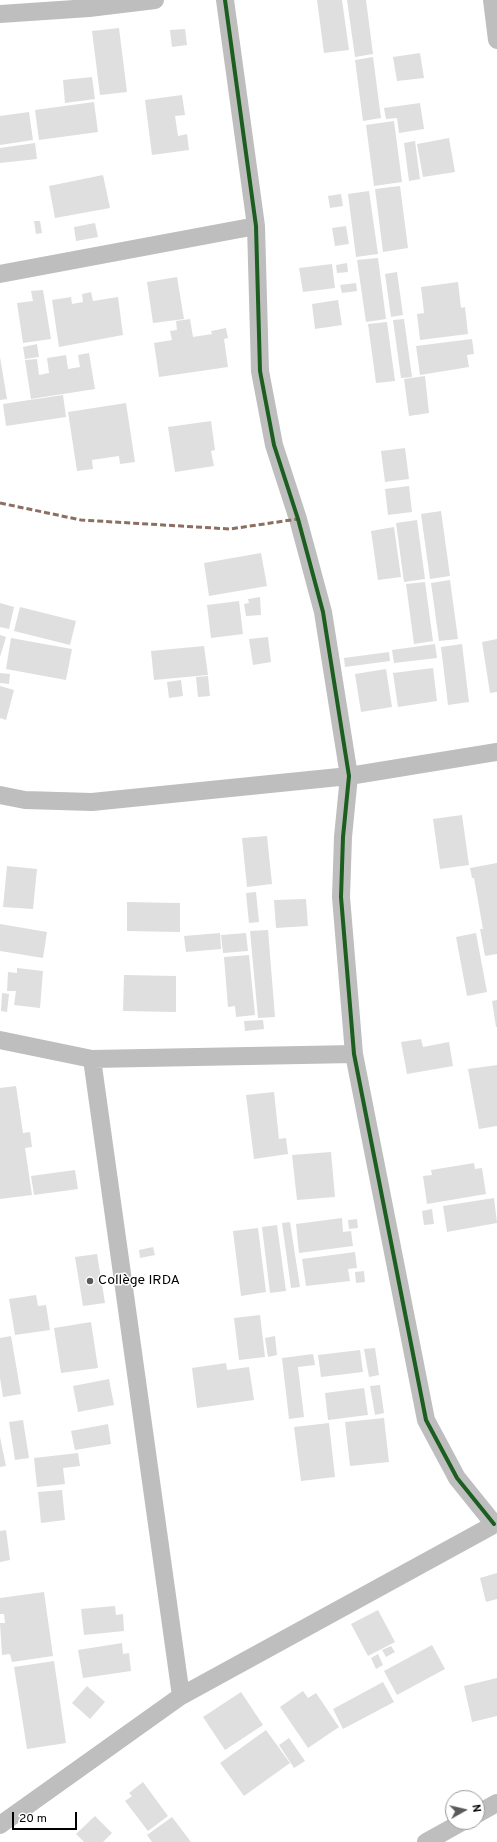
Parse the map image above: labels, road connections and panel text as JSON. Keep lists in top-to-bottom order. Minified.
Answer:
{"places":["Collège IRDA"],"scale_bar":"20 m","north":"right"}
